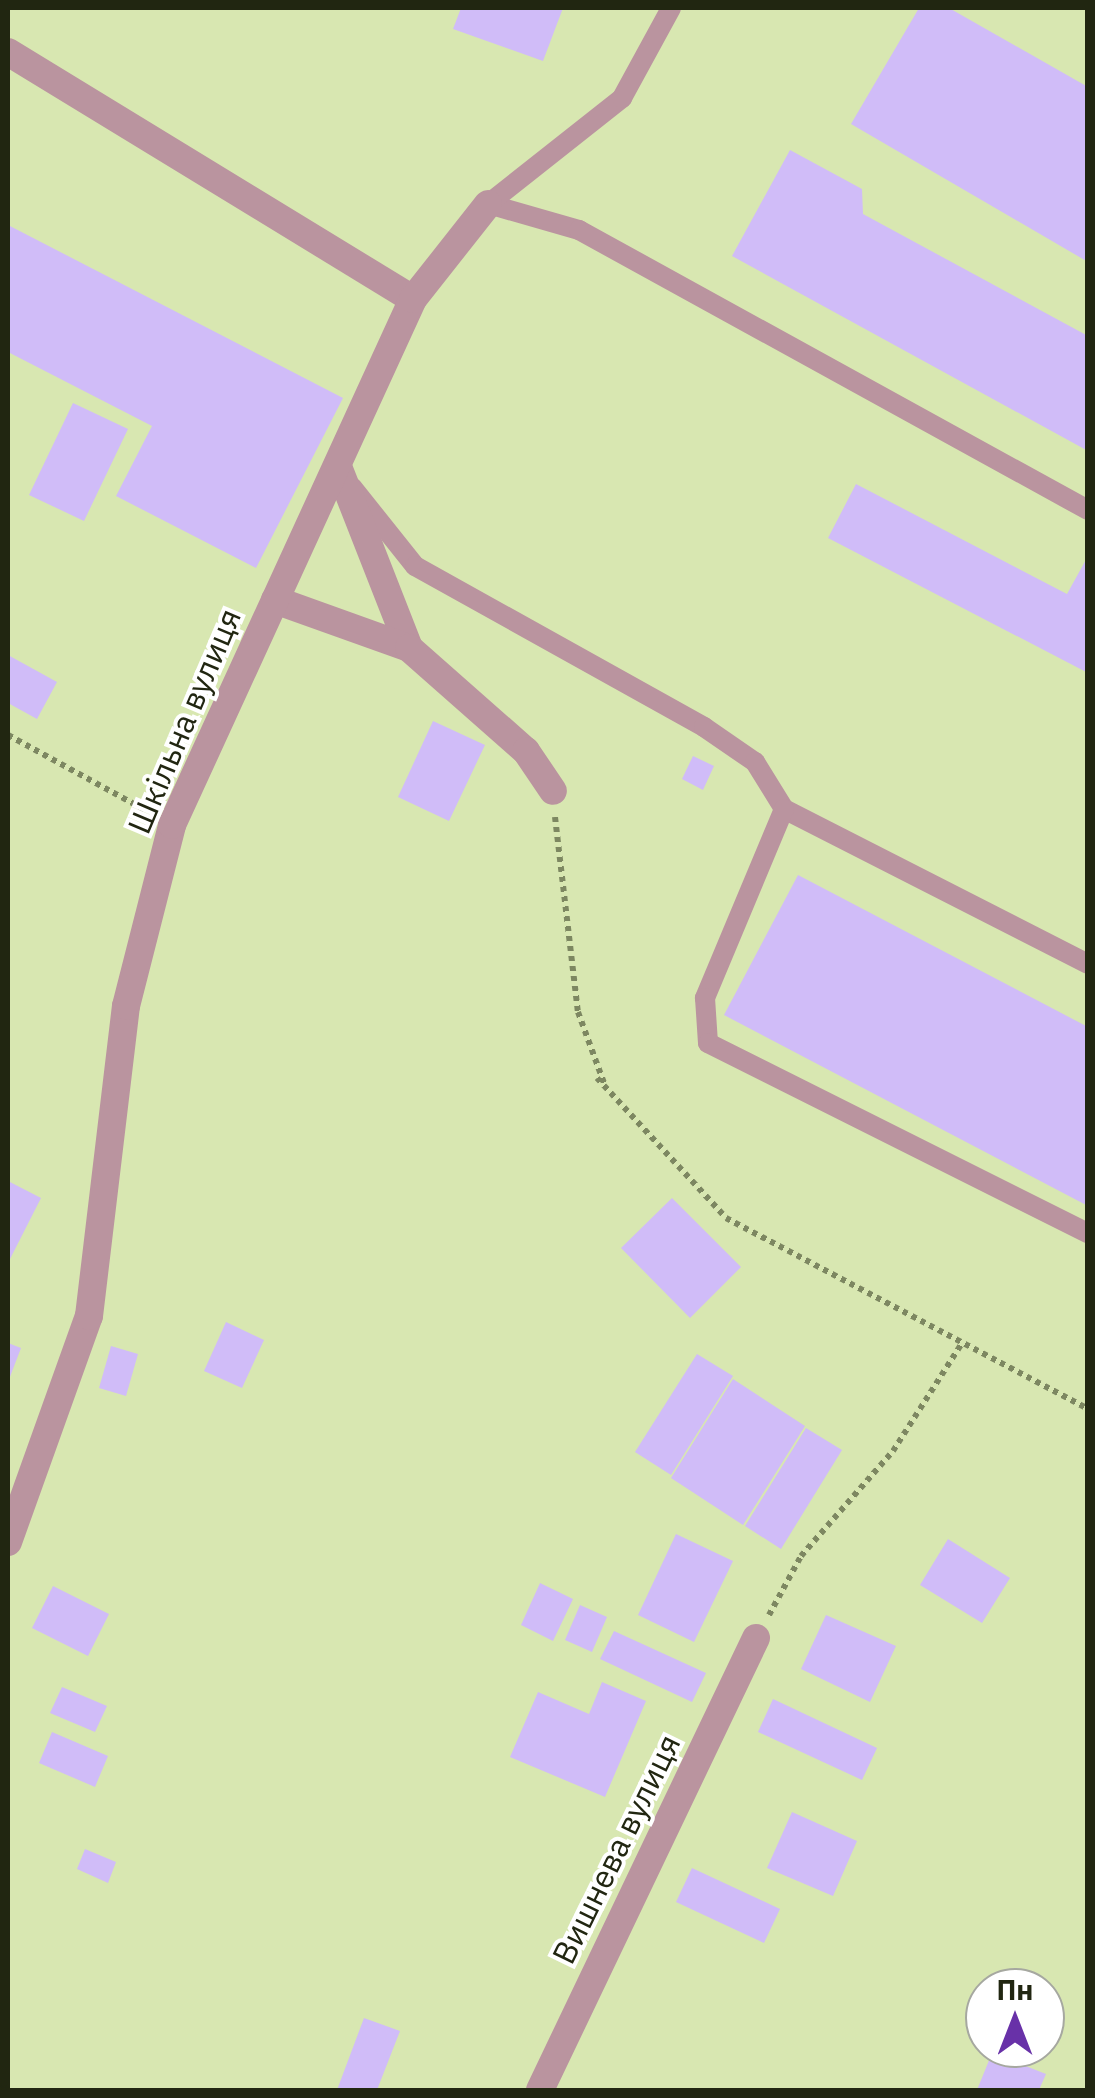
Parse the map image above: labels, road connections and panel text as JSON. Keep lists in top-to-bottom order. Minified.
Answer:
{"streets":{"street":["Шкільна вулиця","Вишнева вулиця"]},"north":"top"}
